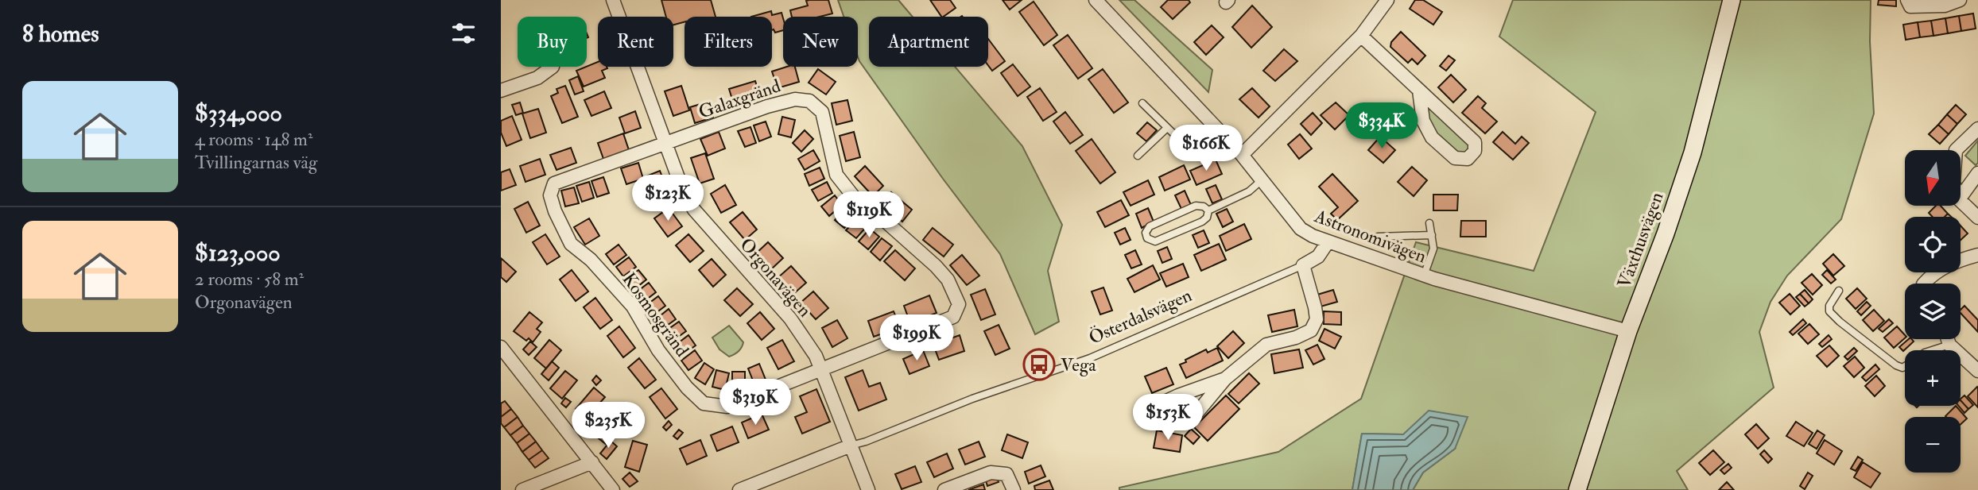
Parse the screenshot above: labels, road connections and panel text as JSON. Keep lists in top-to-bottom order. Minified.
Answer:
{"streets":{"street":["Galaxgränd","Astronomivägen","Växthusvägen","Orgonavägen","Kosmosgränd","Österdalsvägen"]},"crossings":[["Galaxgränd","Orgonavägen"],["Galaxgränd","Kosmosgränd"],["Astronomivägen","Växthusvägen"],["Astronomivägen","Österdalsvägen"],["Orgonavägen","Kosmosgränd"],["Orgonavägen","Österdalsvägen"]],"places":{"bus stop":["Vega"]},"north":"bottom","page":{"heading":"8 homes","chip":["Buy","Rent","Filters","New","Apartment"],"list":[{"name":"$334,000","note":"4 rooms · 148 m² · Tvillingarnas väg"},{"name":"$123,000","note":"2 rooms · 58 m² · Orgonavägen"}],"price":["$334K","$166K","$123K","$119K","$199K","$319K","$153K","$235K"],"map_buttons":["+","−"]}}
